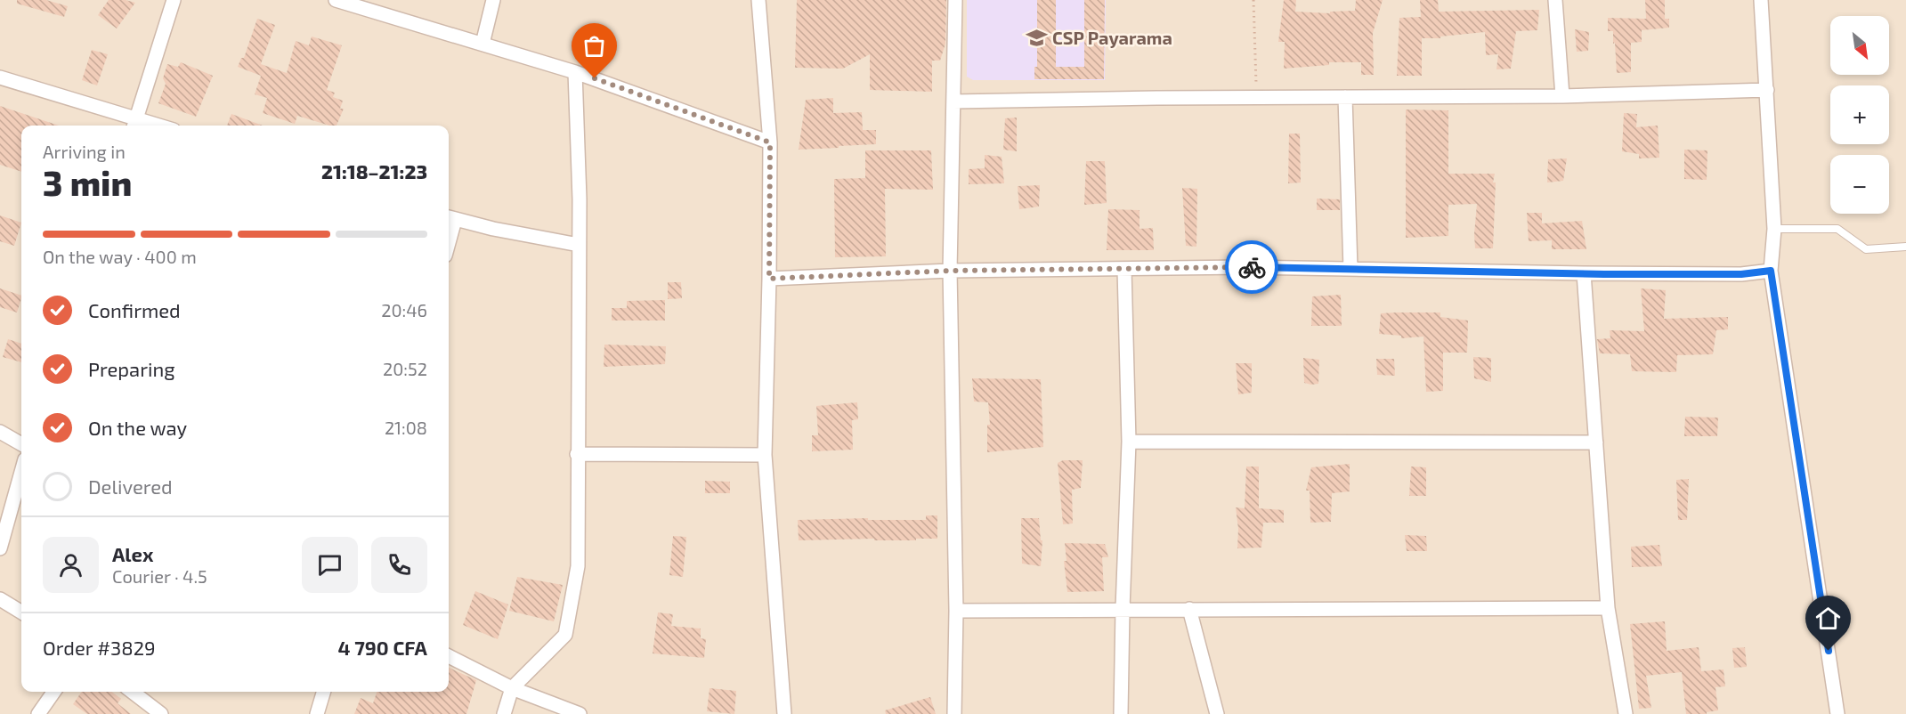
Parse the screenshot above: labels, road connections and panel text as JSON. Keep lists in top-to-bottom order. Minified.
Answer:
{"places":{"school or university":["CSP Payarama"]},"north":"bottom right","page":{"map_buttons":["+","−"],"heading":["3 min","Arriving in","21:18–21:23"],"panel":["Alex","Courier · 4.5","Order #3829","4 790 CFA"],"bar":"On the way · 400 m","list":[["Confirmed","20:46"],["Preparing","20:52"],["On the way","21:08"],"Delivered"]}}
